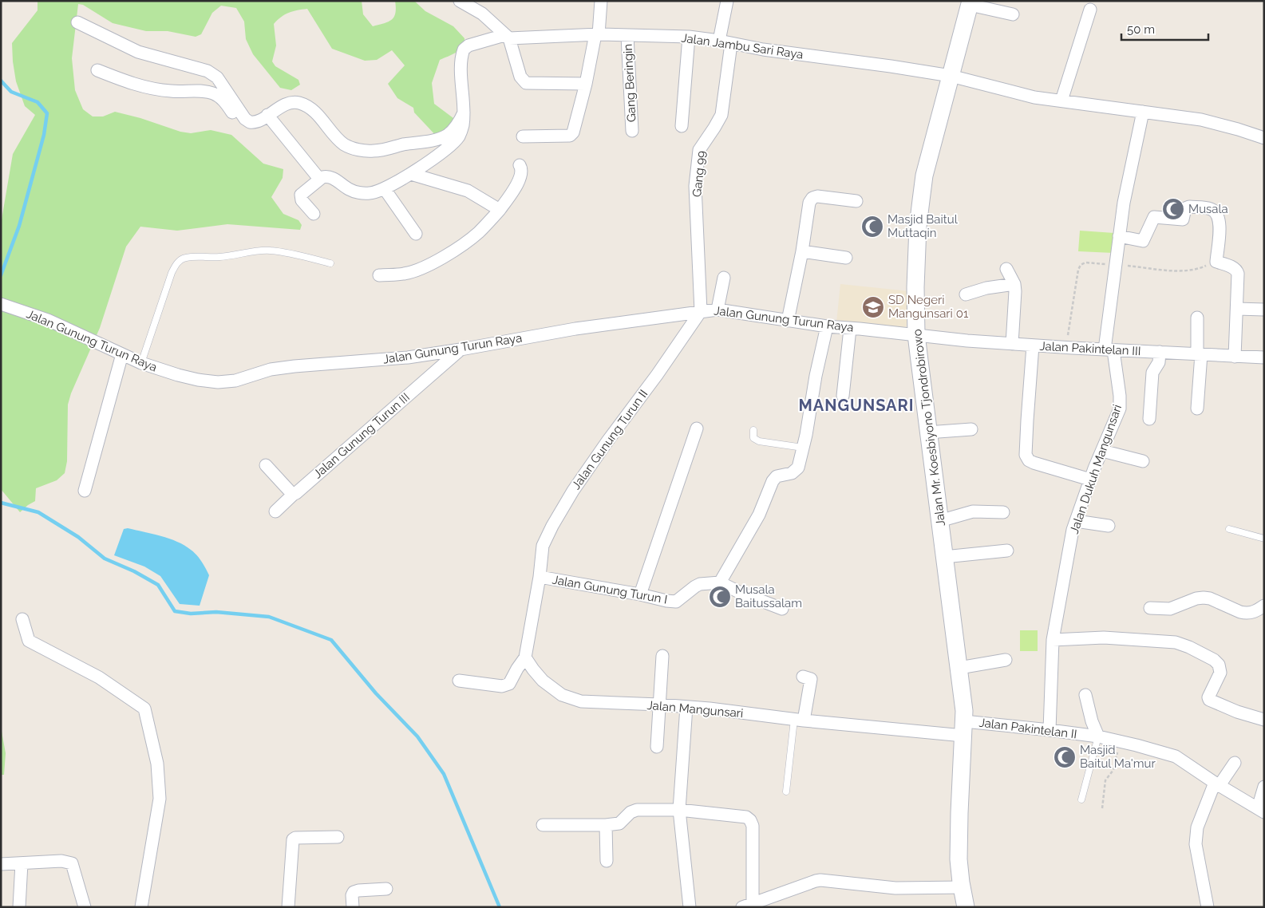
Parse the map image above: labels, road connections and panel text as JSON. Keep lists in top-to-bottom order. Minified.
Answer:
{"streets":{"main road":["Jalan Mr. Koesbiyono Tjondrobirowo"],"street":["Jalan Jambu Sari Raya","Gang Beringin","Gang 99","Jalan Gunung Turun Raya","Jalan Pakintelan III","Jalan Gunung Turun III","Jalan Gunung Turun II","Jalan Dukuh Mangunsari","Jalan Gunung Turun I","Jalan Mangunsari","Jalan Pakintelan II"]},"crossings":[["Jalan Jambu Sari Raya","Gang Beringin"],["Jalan Jambu Sari Raya","Gang 99"],["Jalan Jambu Sari Raya","Jalan Mr. Koesbiyono Tjondrobirowo"],["Gang 99","Jalan Gunung Turun Raya"],["Gang 99","Jalan Gunung Turun II"],["Jalan Gunung Turun Raya","Jalan Pakintelan III"],["Jalan Gunung Turun Raya","Jalan Mr. Koesbiyono Tjondrobirowo"],["Jalan Gunung Turun Raya","Jalan Gunung Turun III"],["Jalan Gunung Turun Raya","Jalan Gunung Turun II"],["Jalan Pakintelan III","Jalan Mr. Koesbiyono Tjondrobirowo"],["Jalan Pakintelan III","Jalan Dukuh Mangunsari"],["Jalan Mr. Koesbiyono Tjondrobirowo","Jalan Mangunsari"],["Jalan Mr. Koesbiyono Tjondrobirowo","Jalan Pakintelan II"],["Jalan Gunung Turun II","Jalan Gunung Turun I"],["Jalan Dukuh Mangunsari","Jalan Pakintelan II"],["Jalan Mangunsari","Jalan Pakintelan II"]],"districts":["MANGUNSARI"],"places":{"mosque":["Musala","Masjid Baitul Muttaqin","Musala Baitussalam","Masjid Baitul Ma'mur"],"school or university":["SD Negeri Mangunsari 01"]},"scale_bar":"50 m"}
